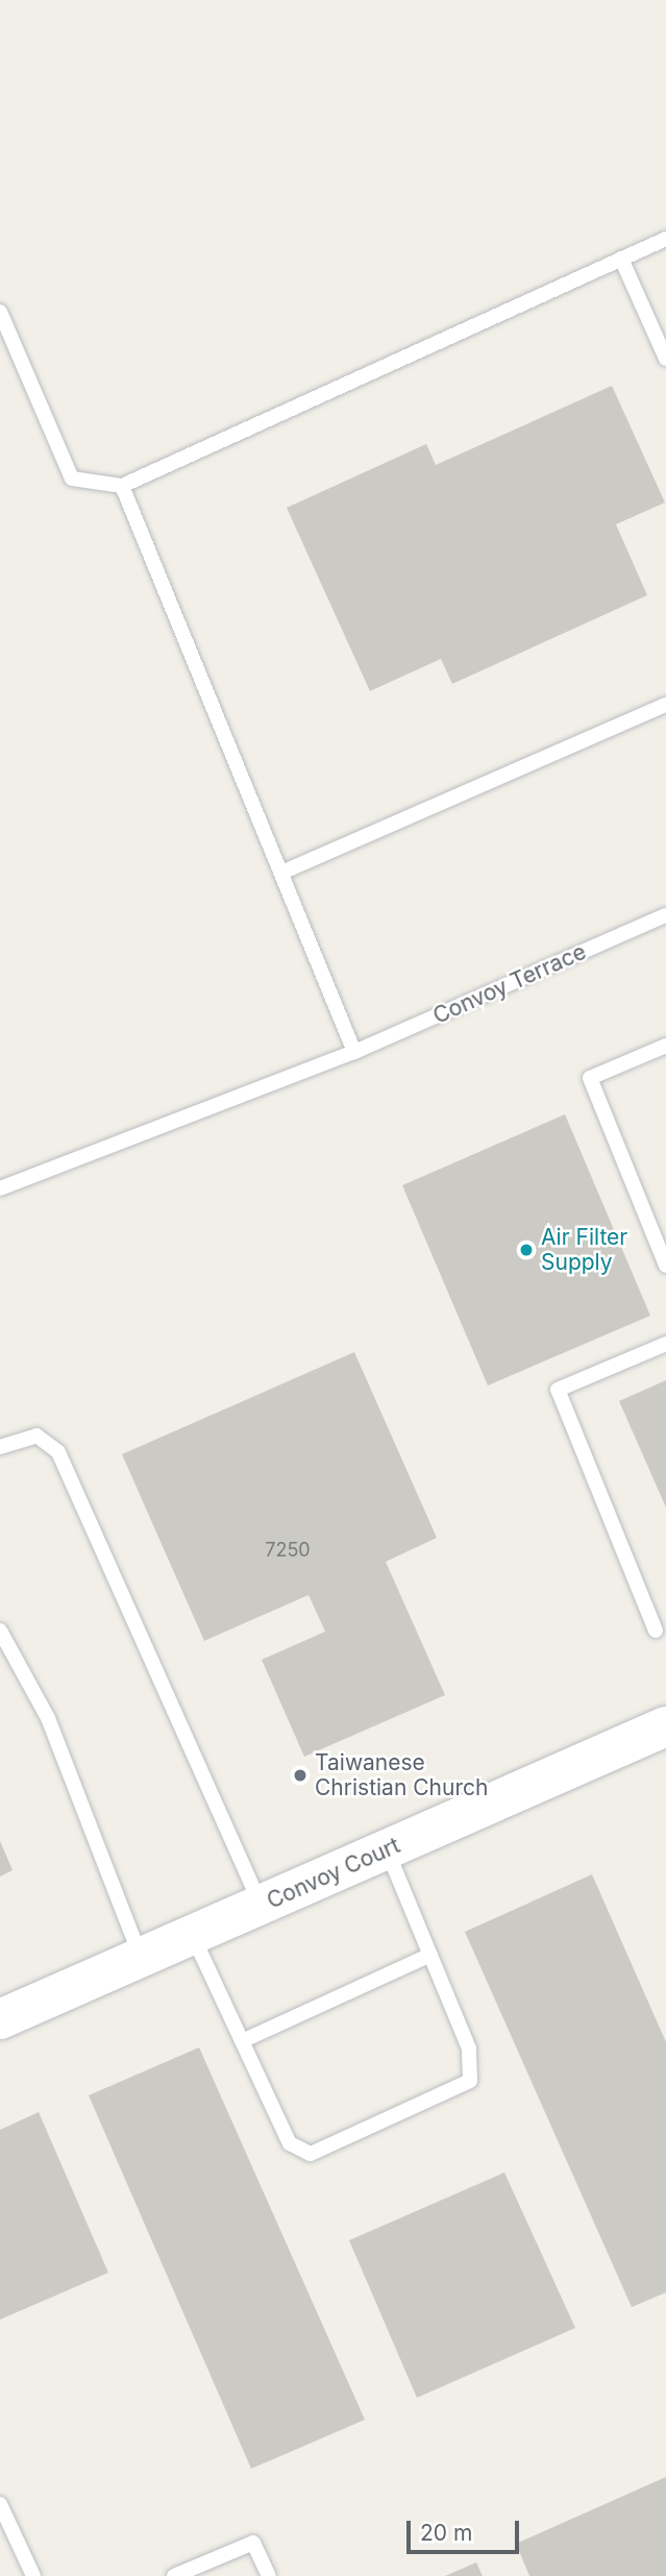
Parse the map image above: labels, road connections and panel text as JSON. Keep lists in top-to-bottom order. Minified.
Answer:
{"streets":{"street":["Convoy Court"],"lane":["Convoy Terrace"]},"places":["Air Filter Supply","Taiwanese Christian Church"],"house_numbers":["7250"],"scale_bar":"20 m"}
